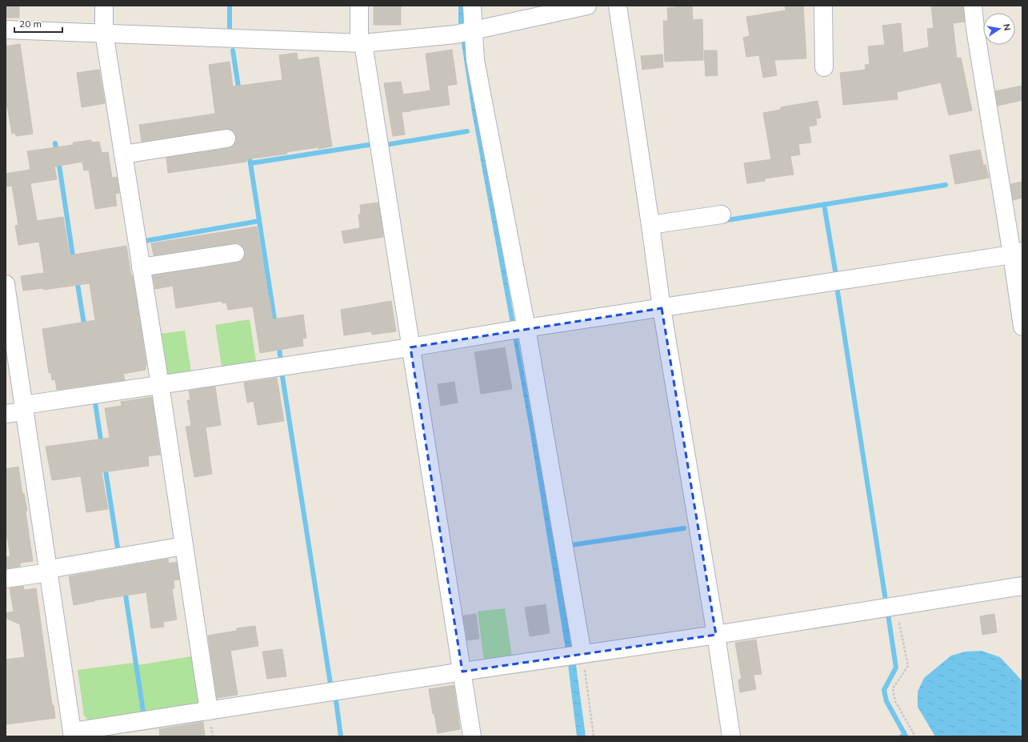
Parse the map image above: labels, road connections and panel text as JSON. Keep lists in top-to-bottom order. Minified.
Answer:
{"scale_bar":"20 m","north":"right"}
